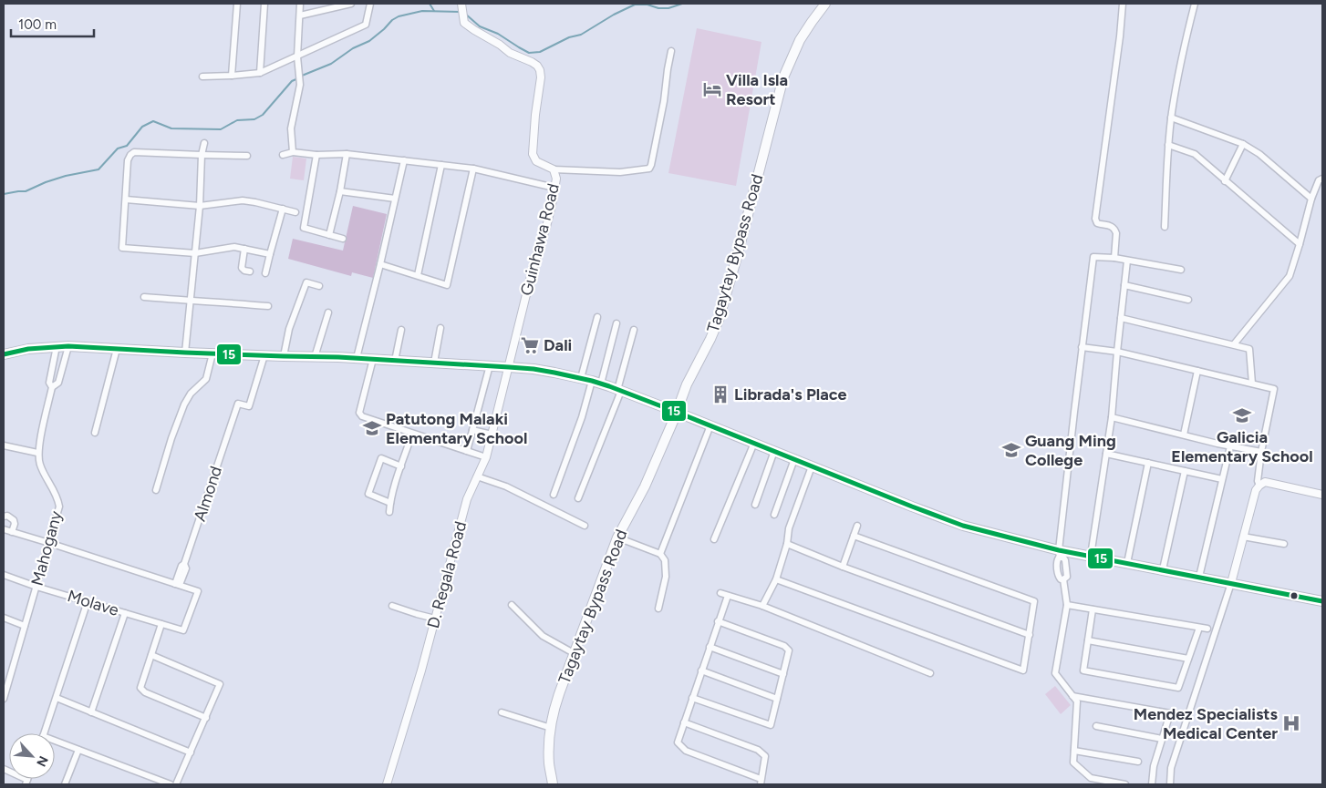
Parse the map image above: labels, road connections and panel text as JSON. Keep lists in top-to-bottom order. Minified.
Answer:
{"streets":{"main road":["Tagaytay Bypass Road"],"street":["Guinhawa Road","Almond","Mahogany","D. Regala Road","Molave"]},"crossings":[["Guinhawa Road","D. Regala Road"],["Almond","Molave"],["Mahogany","Molave"]],"places":{"hotel":["Villa Isla Resort"],"supermarket":["Dali"],"building":["Librada's Place"],"school or university":["Galicia Elementary School","Patutong Malaki Elementary School","Guang Ming College"],"hospital":["Mendez Specialists Medical Center"]},"lines":["transit line 15"],"scale_bar":"100 m","north":"bottom right"}
